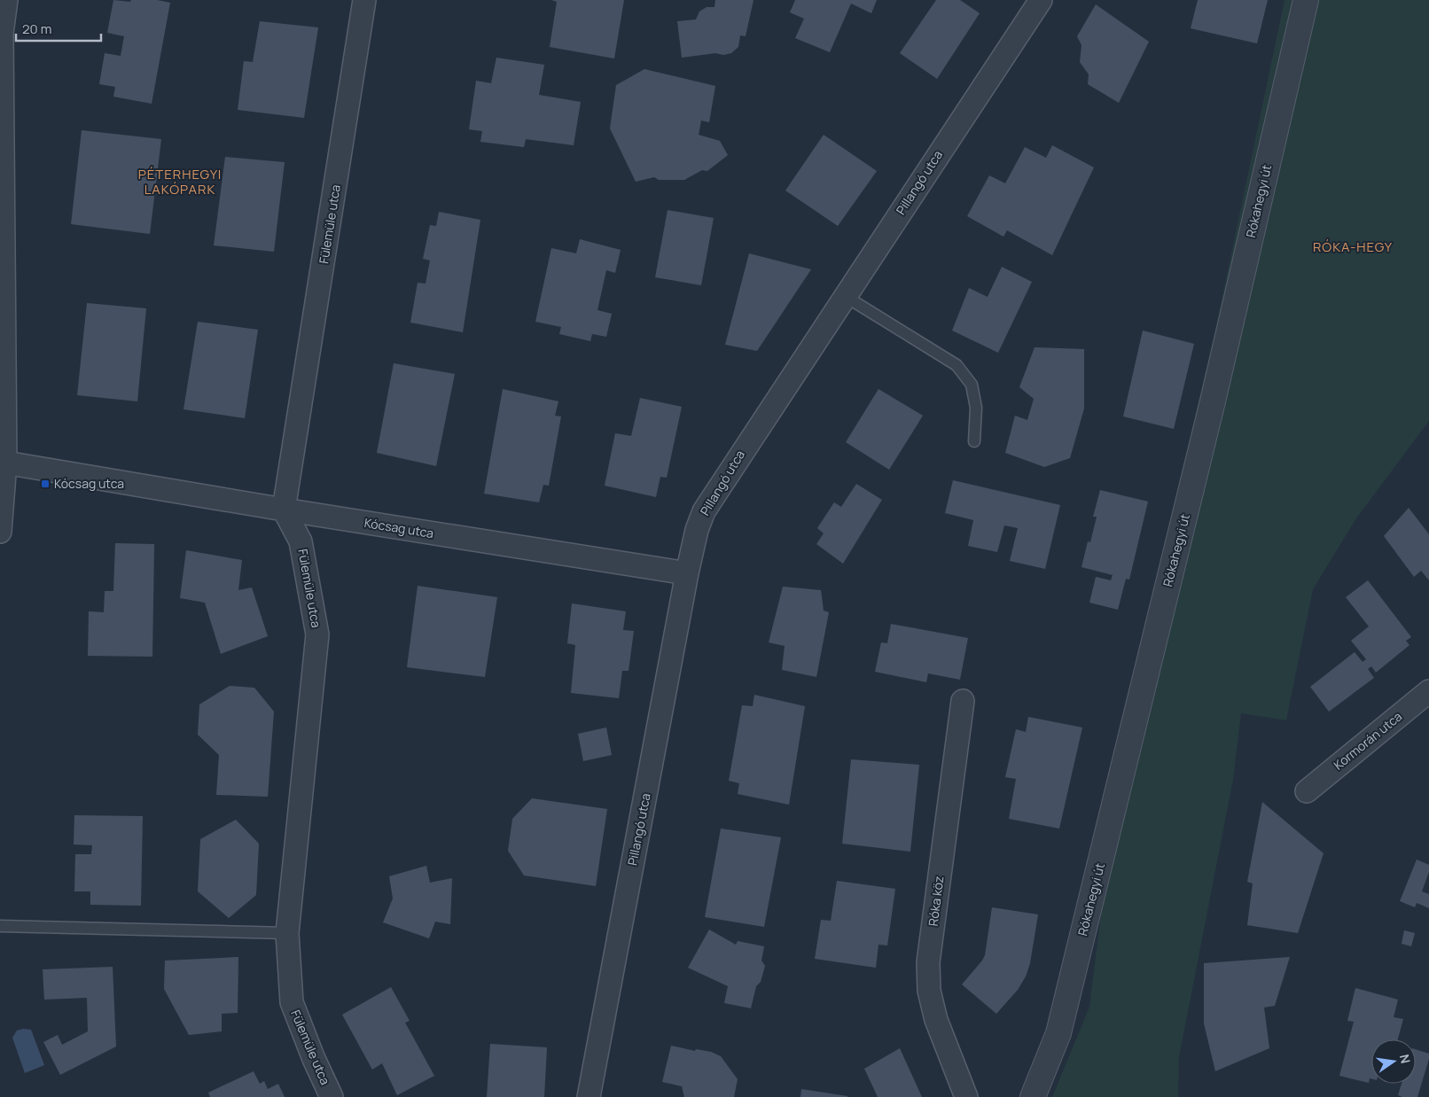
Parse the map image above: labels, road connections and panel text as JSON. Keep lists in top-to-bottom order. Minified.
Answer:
{"streets":{"street":["Pillangó utca","Rókahegyi út","Fülemüle utca","Kócsag utca","Kormorán utca","Róka köz"]},"crossings":[["Pillangó utca","Kócsag utca"],["Fülemüle utca","Kócsag utca"]],"districts":["PÉTERHEGYI LAKÓPARK","RÓKA-HEGY"],"places":{"transit":["Kócsag utca"]},"scale_bar":"20 m","north":"right"}
